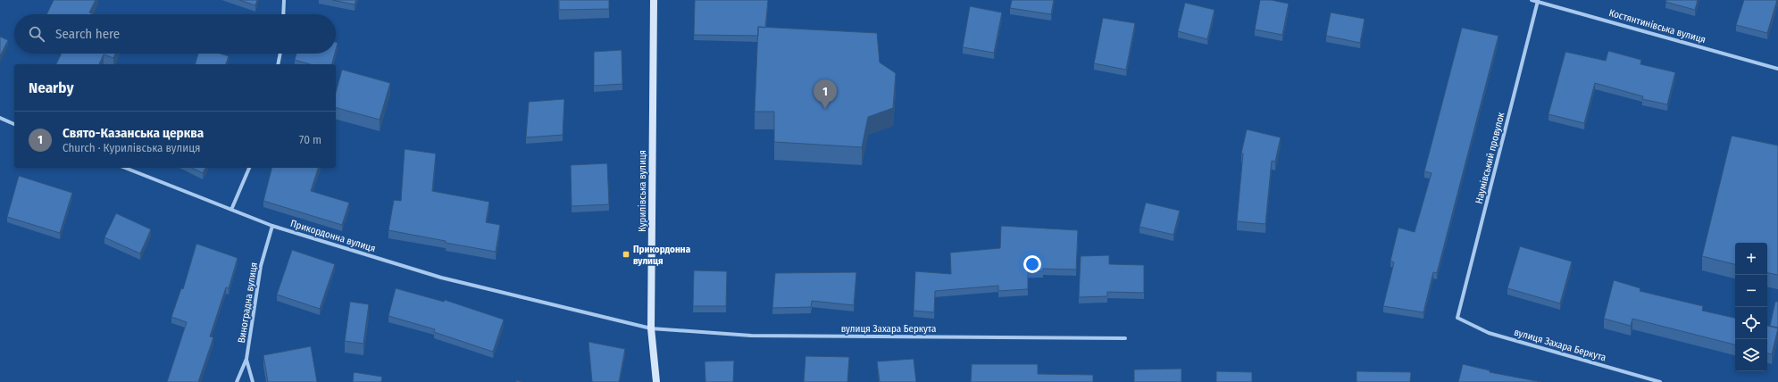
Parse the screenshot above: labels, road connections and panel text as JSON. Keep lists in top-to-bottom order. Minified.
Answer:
{"streets":{"main road":["Курилівська вулиця"],"street":["Костянтинівська вулиця","Наумівський провулок","Прикордонна вулиця","Виноградна вулиця","вулиця Захара Беркута"]},"crossings":[["Костянтинівська вулиця","Наумівський провулок"],["Наумівський провулок","вулиця Захара Беркута"],["Курилівська вулиця","Прикордонна вулиця"],["Курилівська вулиця","вулиця Захара Беркута"],["Прикордонна вулиця","Виноградна вулиця"],["Прикордонна вулиця","вулиця Захара Беркута"]],"places":{"transit":["Прикордонна вулиця"]},"page":{"search":"Search here","heading":"Nearby","pins":"1","list":[{"mark":"1","name":"Свято-Казанська церква","note":"Church · Курилівська вулиця","value":"70 m"}],"map_buttons":["+","−"]}}
